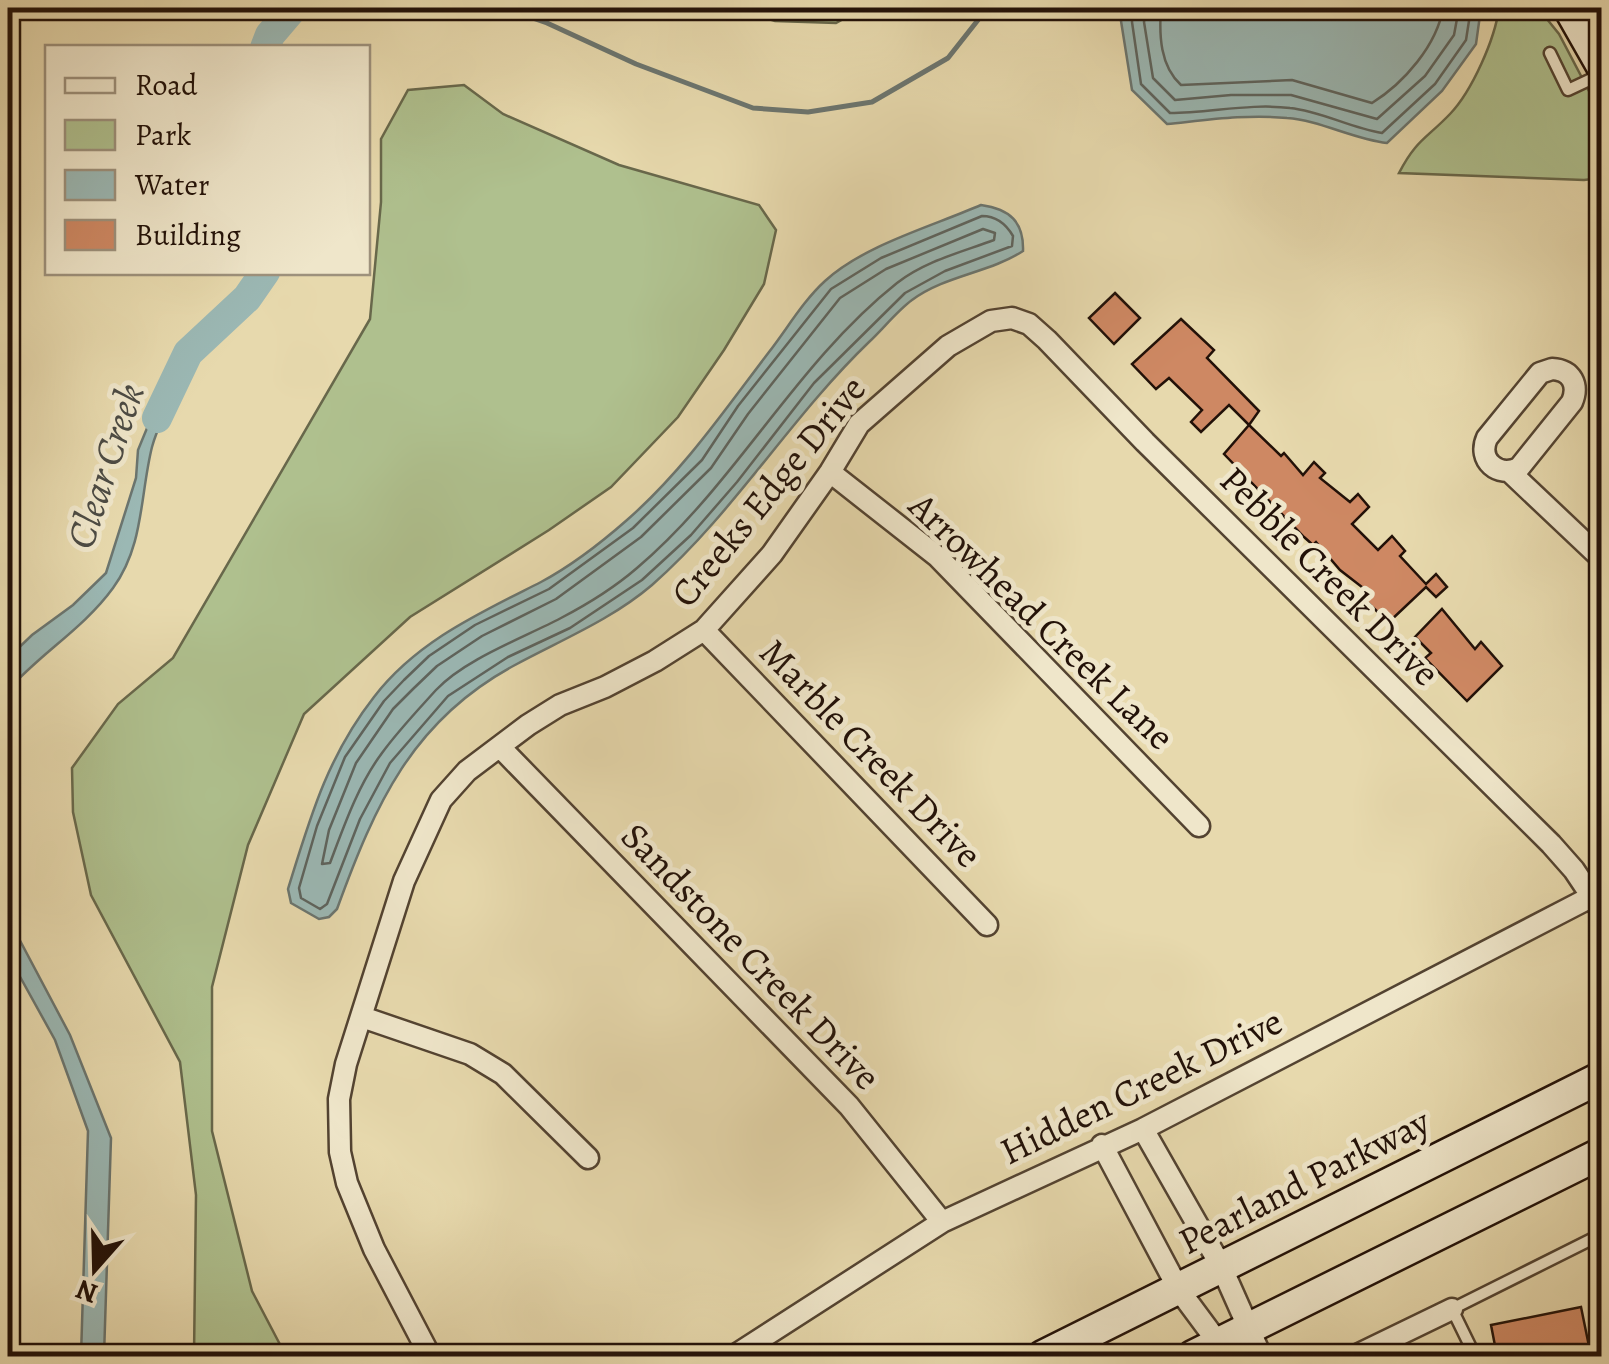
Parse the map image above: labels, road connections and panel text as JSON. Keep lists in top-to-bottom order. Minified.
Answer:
{"streets":{"main road":["Pearland Parkway"],"street":["Creeks Edge Drive","Pebble Creek Drive","Arrowhead Creek Lane","Marble Creek Drive","Sandstone Creek Drive","Hidden Creek Drive"]},"crossings":[["Creeks Edge Drive","Pebble Creek Drive"],["Creeks Edge Drive","Arrowhead Creek Lane"],["Creeks Edge Drive","Marble Creek Drive"],["Creeks Edge Drive","Sandstone Creek Drive"],["Pebble Creek Drive","Hidden Creek Drive"],["Sandstone Creek Drive","Hidden Creek Drive"]],"water":["Clear Creek"],"legend":["Road","Park","Water","Building"],"north":"bottom"}
